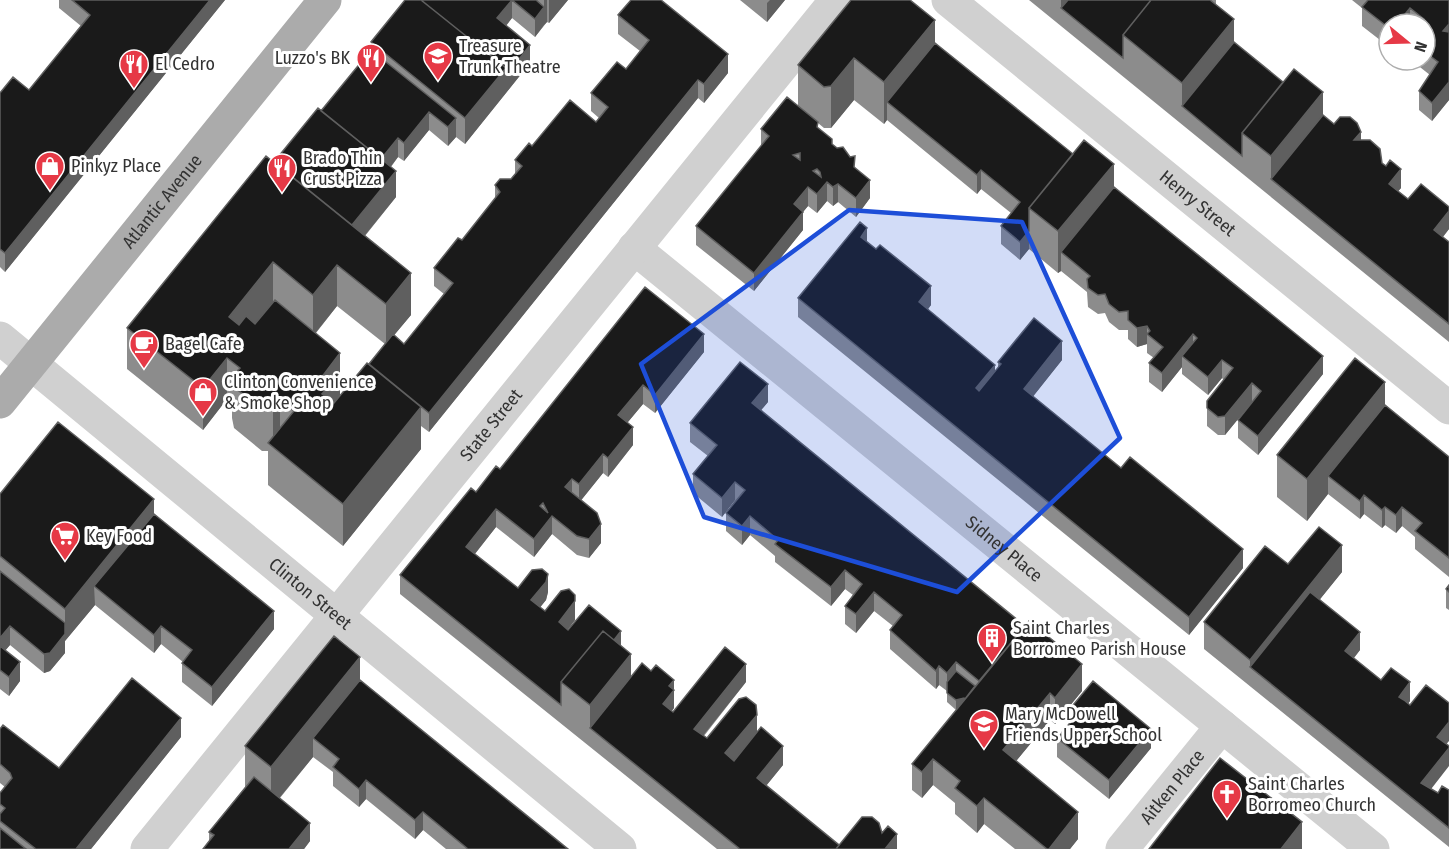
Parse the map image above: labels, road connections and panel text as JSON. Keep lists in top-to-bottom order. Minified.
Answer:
{"streets":{"main road":["Atlantic Avenue"],"street":["Henry Street","State Street","Sidney Place","Clinton Street","Aitken Place"]},"crossings":[["Atlantic Avenue","Clinton Street"],["State Street","Sidney Place"],["State Street","Clinton Street"],["Sidney Place","Aitken Place"]],"places":{"school or university":["Treasure Trunk Theatre","Mary McDowell Friends Upper School"],"restaurant":["Luzzo's BK","El Cedro","Brado Thin Crust Pizza"],"shop":["Pinkyz Place","Clinton Convenience & Smoke Shop"],"cafe":["Bagel Cafe"],"supermarket":["Key Food"],"building":["Saint Charles Borromeo Parish House"],"church":["Saint Charles Borromeo Church"]},"north":"right"}
